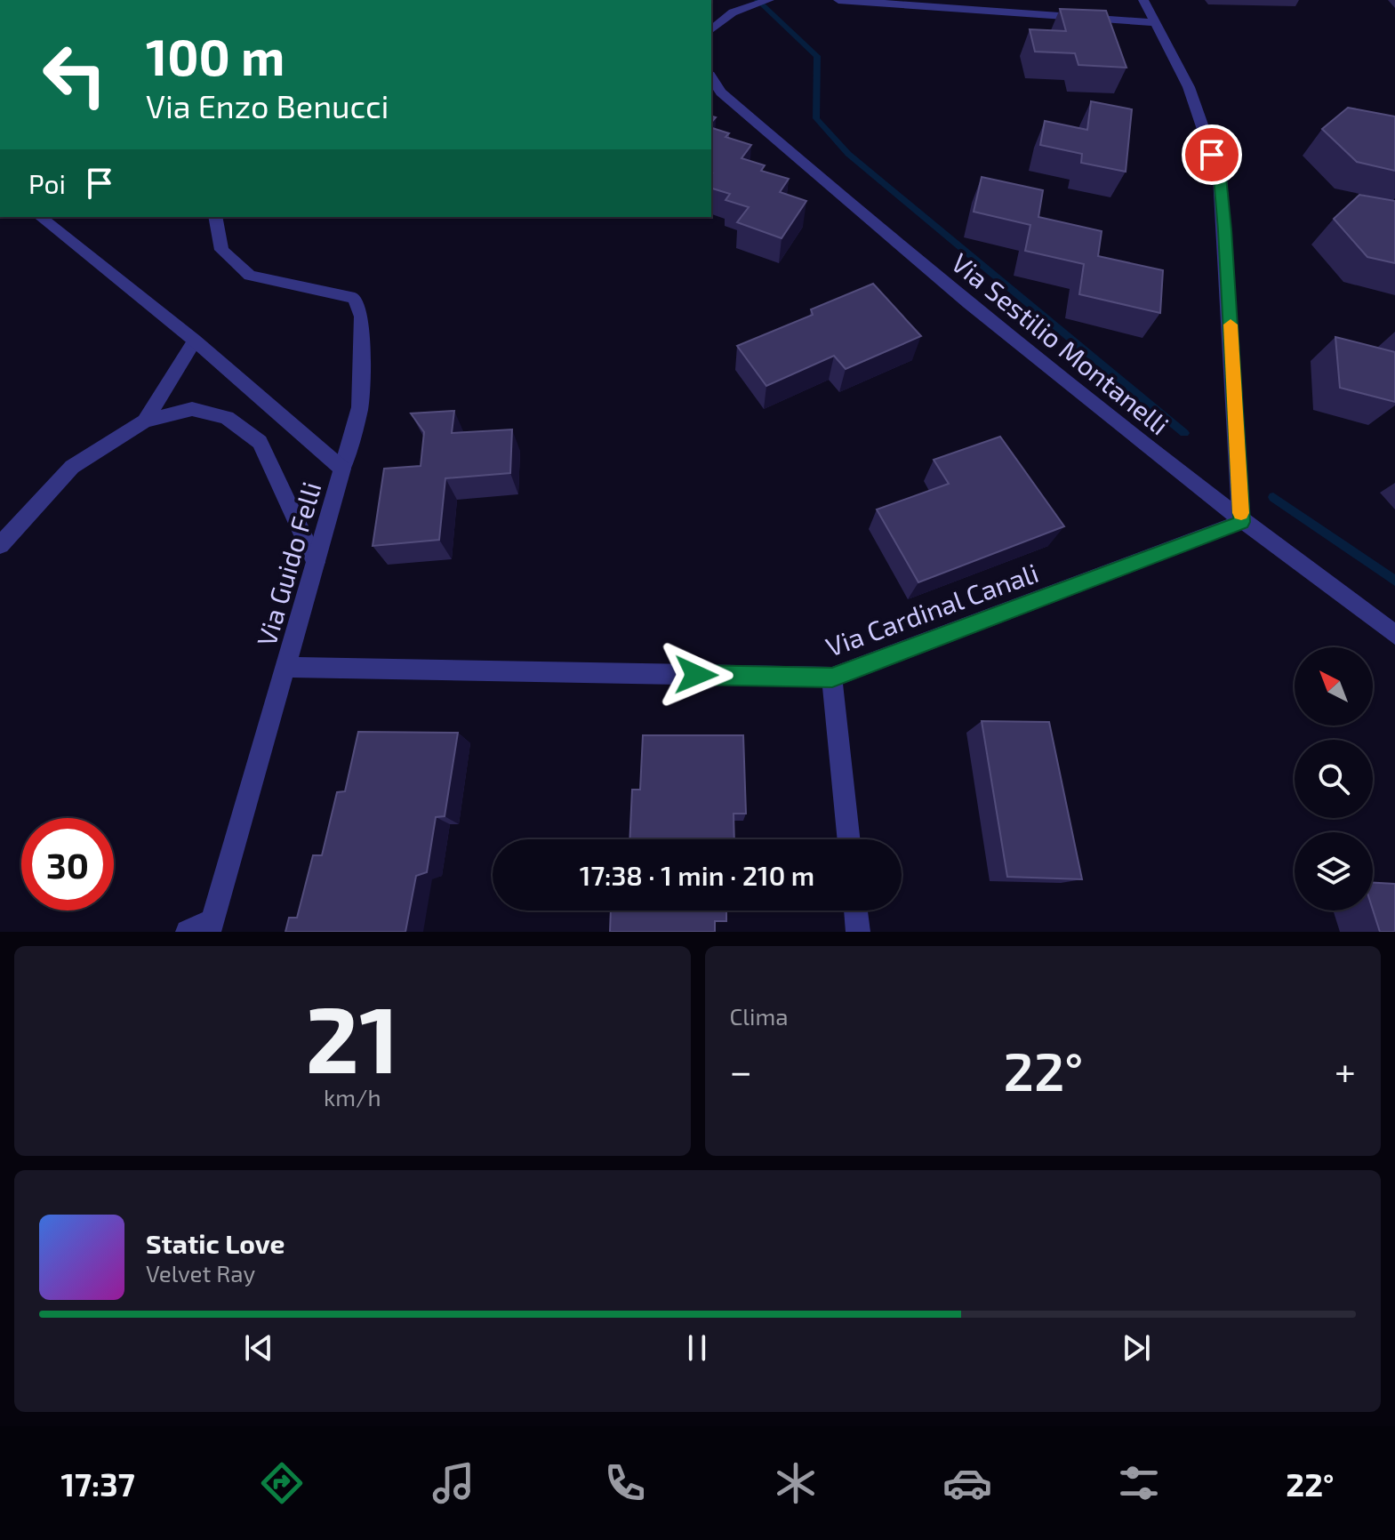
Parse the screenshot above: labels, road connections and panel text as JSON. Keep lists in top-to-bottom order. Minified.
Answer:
{"streets":{"street":["Via Sestilio Montanelli","Via Guido Felli","Via Cardinal Canali"]},"crossings":[["Via Sestilio Montanelli","Via Cardinal Canali"],["Via Guido Felli","Via Cardinal Canali"]],"north":"top left","page":{"turn":["100 m","Via Enzo Benucci"],"then":"Poi","limit":"30","trip":"17:38 · 1 min · 210 m","tile":[["21","km/h"],"Clima"],"heat":["−","22°","+"],"song":["Static Love","Velvet Ray"],"tabs":["17:37","22°"]}}
